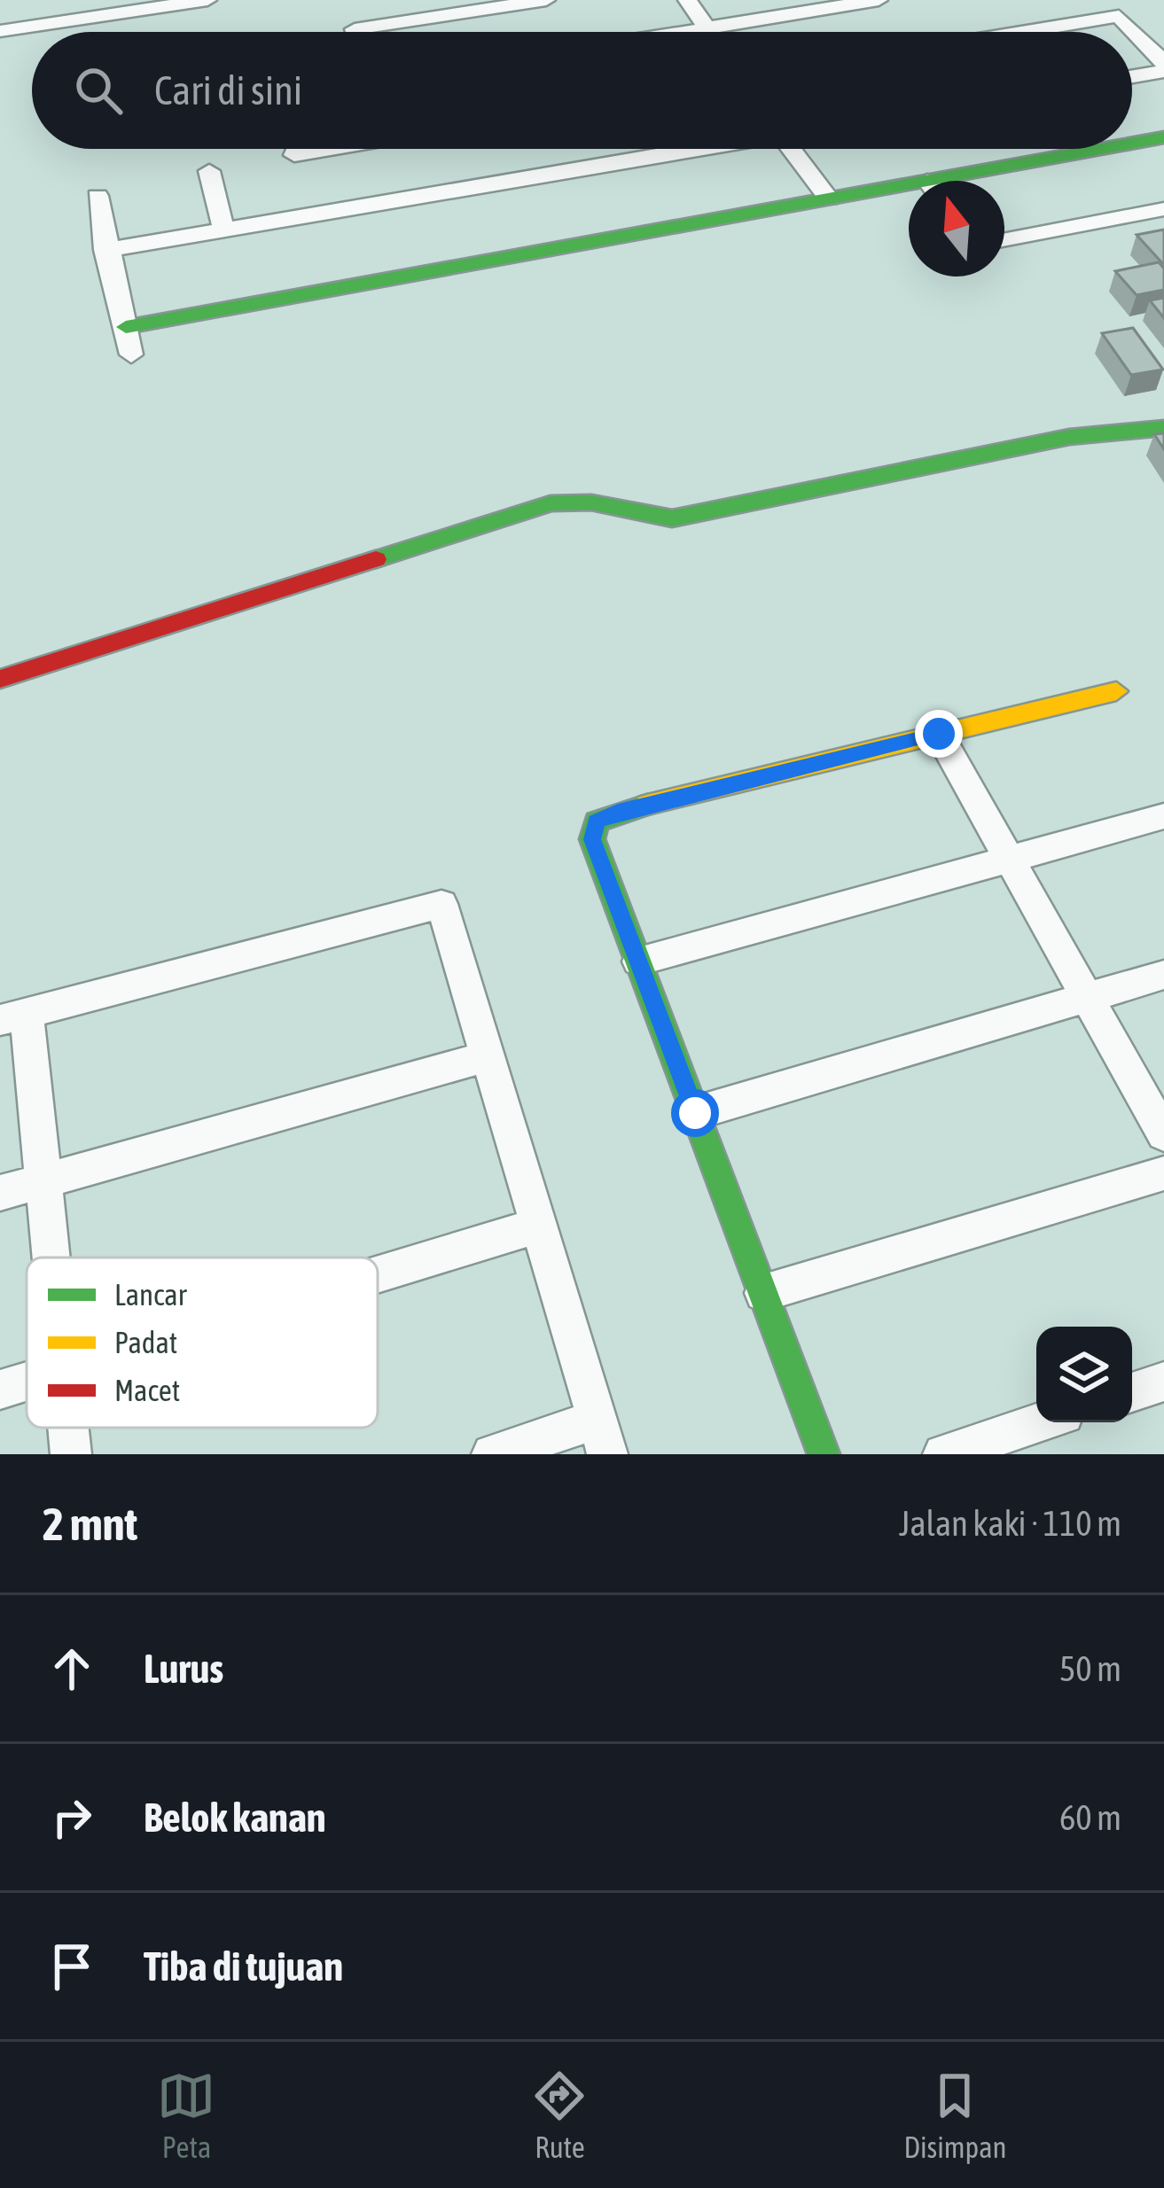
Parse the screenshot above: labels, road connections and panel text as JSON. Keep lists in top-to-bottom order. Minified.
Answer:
{"legend":["Lancar","Padat","Macet"],"north":"top","page":{"search":"Cari di sini","heading":["2 mnt","Jalan kaki · 110 m"],"list":[["Lurus","50 m"],["Belok kanan","60 m"],"Tiba di tujuan"],"nav":["Peta","Rute","Disimpan"]}}
